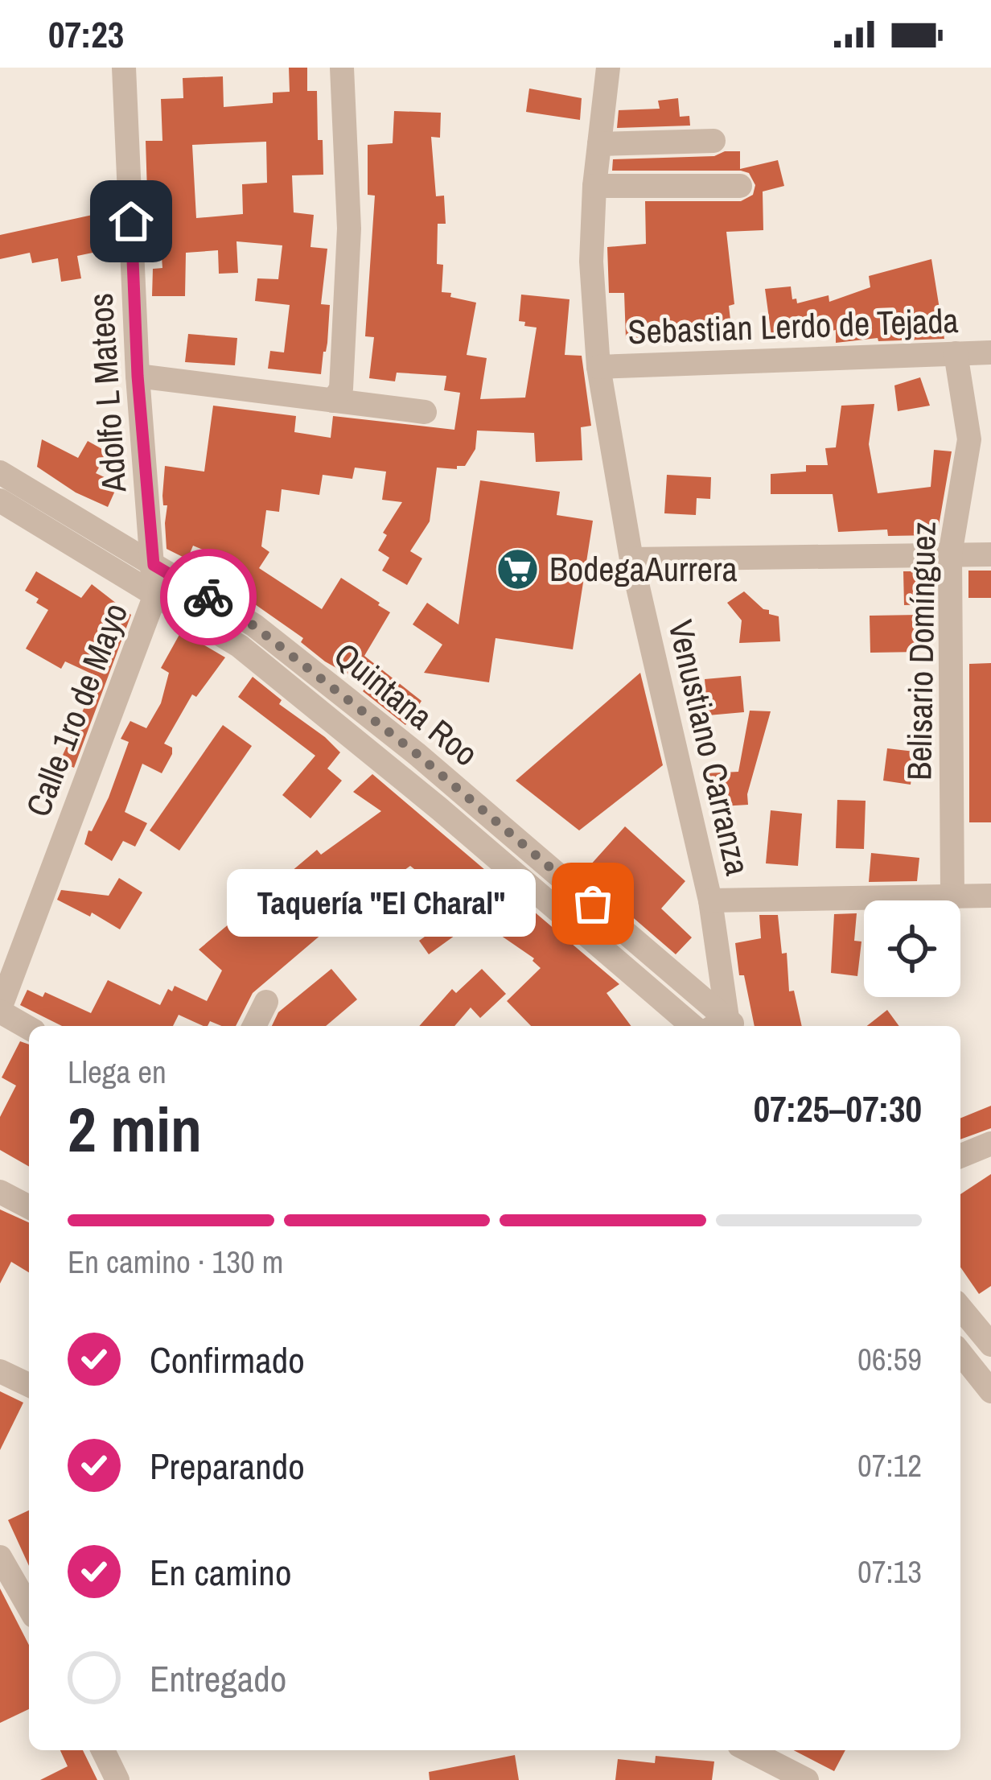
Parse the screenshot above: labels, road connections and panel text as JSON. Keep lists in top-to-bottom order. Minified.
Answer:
{"streets":{"street":["Sebastian Lerdo de Tejada","Adolfo L Mateos","Belisario Domínguez","Quintana Roo","Calle 1ro de Mayo","Venustiano Carranza"]},"crossings":[["Sebastian Lerdo de Tejada","Belisario Domínguez"],["Sebastian Lerdo de Tejada","Venustiano Carranza"],["Adolfo L Mateos","Quintana Roo"],["Adolfo L Mateos","Calle 1ro de Mayo"],["Quintana Roo","Calle 1ro de Mayo"]],"places":{"supermarket":["BodegaAurrera"],"other":["Taquería \"El Charal\""]},"page":{"status":"07:23","bubble":"Taquería \"El Charal\"","heading":["2 min","Llega en","07:25–07:30"],"bar":"En camino · 130 m","list":[["Confirmado","06:59"],["Preparando","07:12"],["En camino","07:13"],"Entregado"]}}
